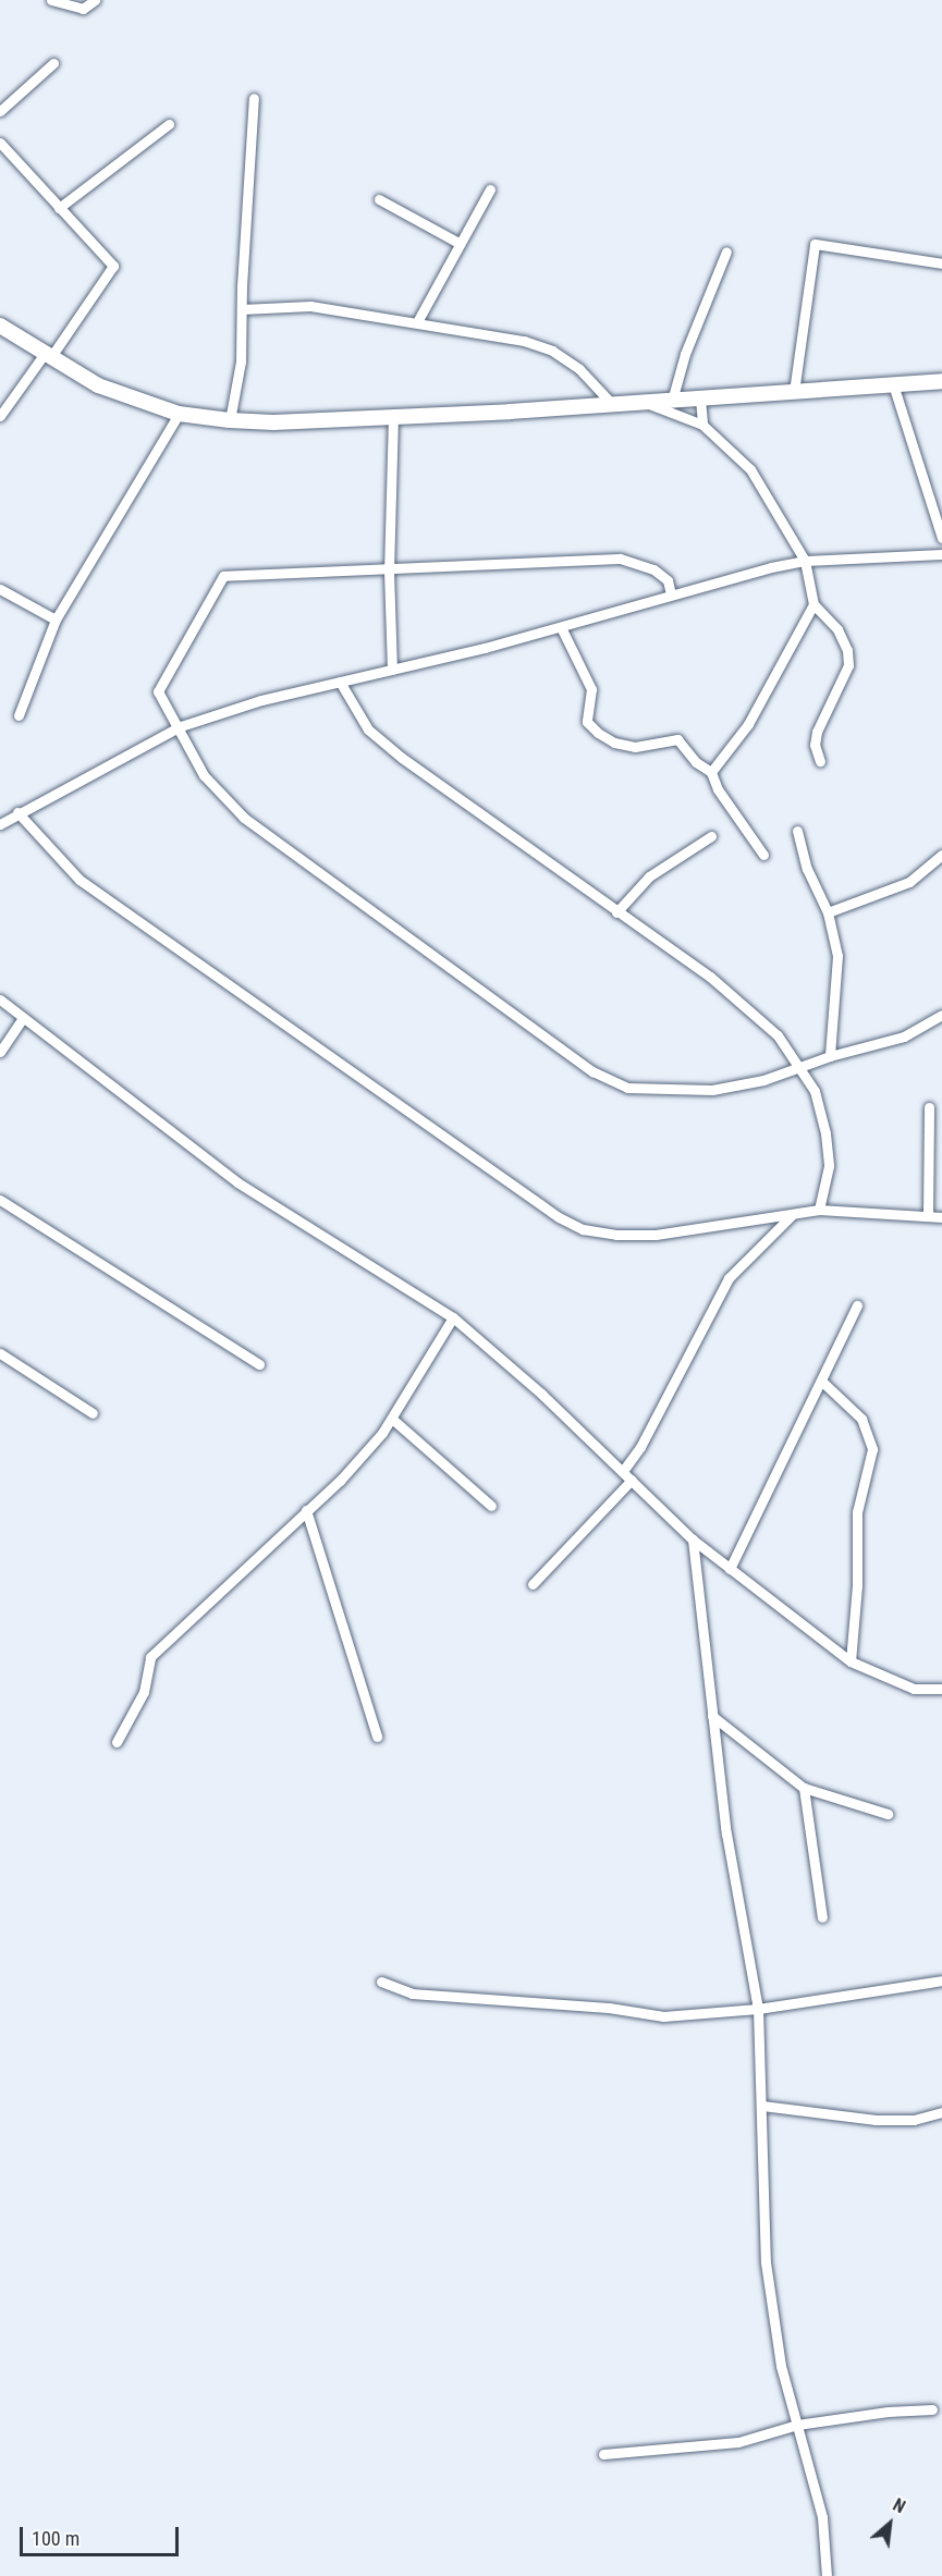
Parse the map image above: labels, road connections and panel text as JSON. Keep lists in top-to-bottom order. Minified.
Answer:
{"scale_bar":"100 m","north":"top right"}
